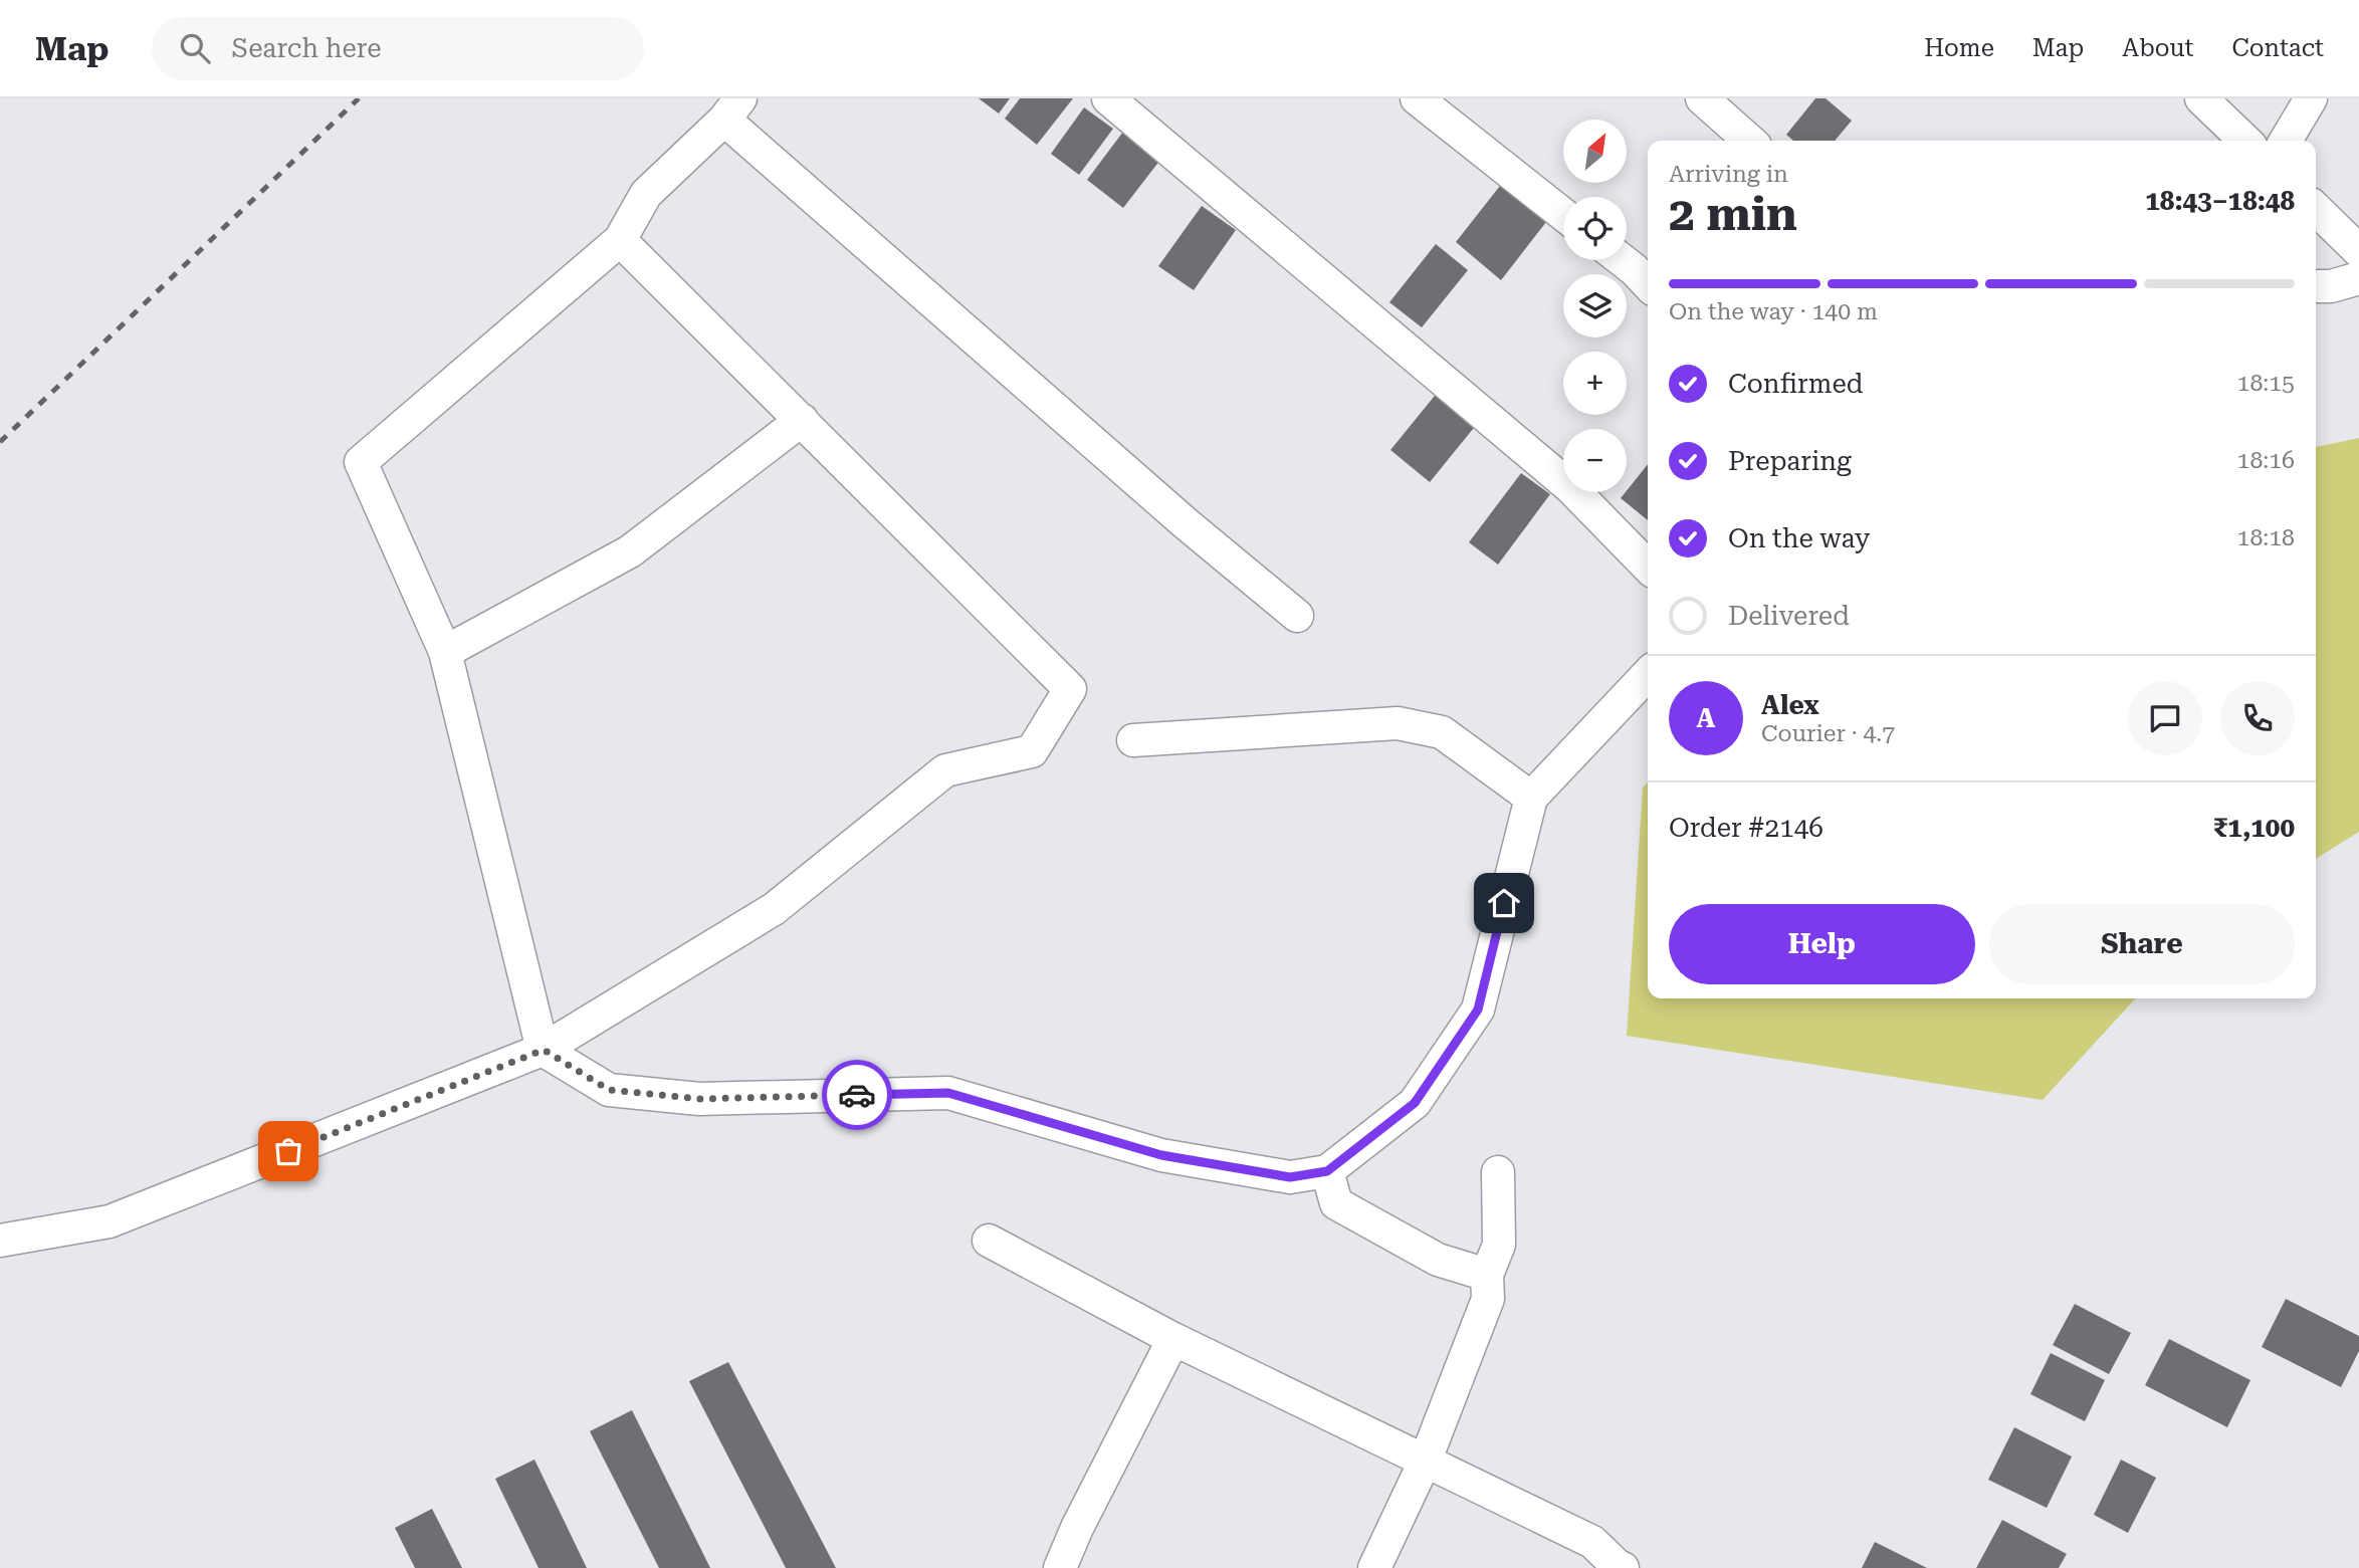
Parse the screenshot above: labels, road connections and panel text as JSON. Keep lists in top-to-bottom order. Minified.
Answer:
{"north":"top right","page":{"header":"Map","search":"Search here","nav":["Home","Map","About","Contact"],"map_buttons":["+","−"],"heading":["2 min","Arriving in","18:43–18:48"],"panel":["Alex","Courier · 4.7","Order #2146","₹1,100"],"bar":"On the way · 140 m","list":[["Confirmed","18:15"],["Preparing","18:16"],["On the way","18:18"],"Delivered"],"round":"A","buttons":["Help","Share"]}}
